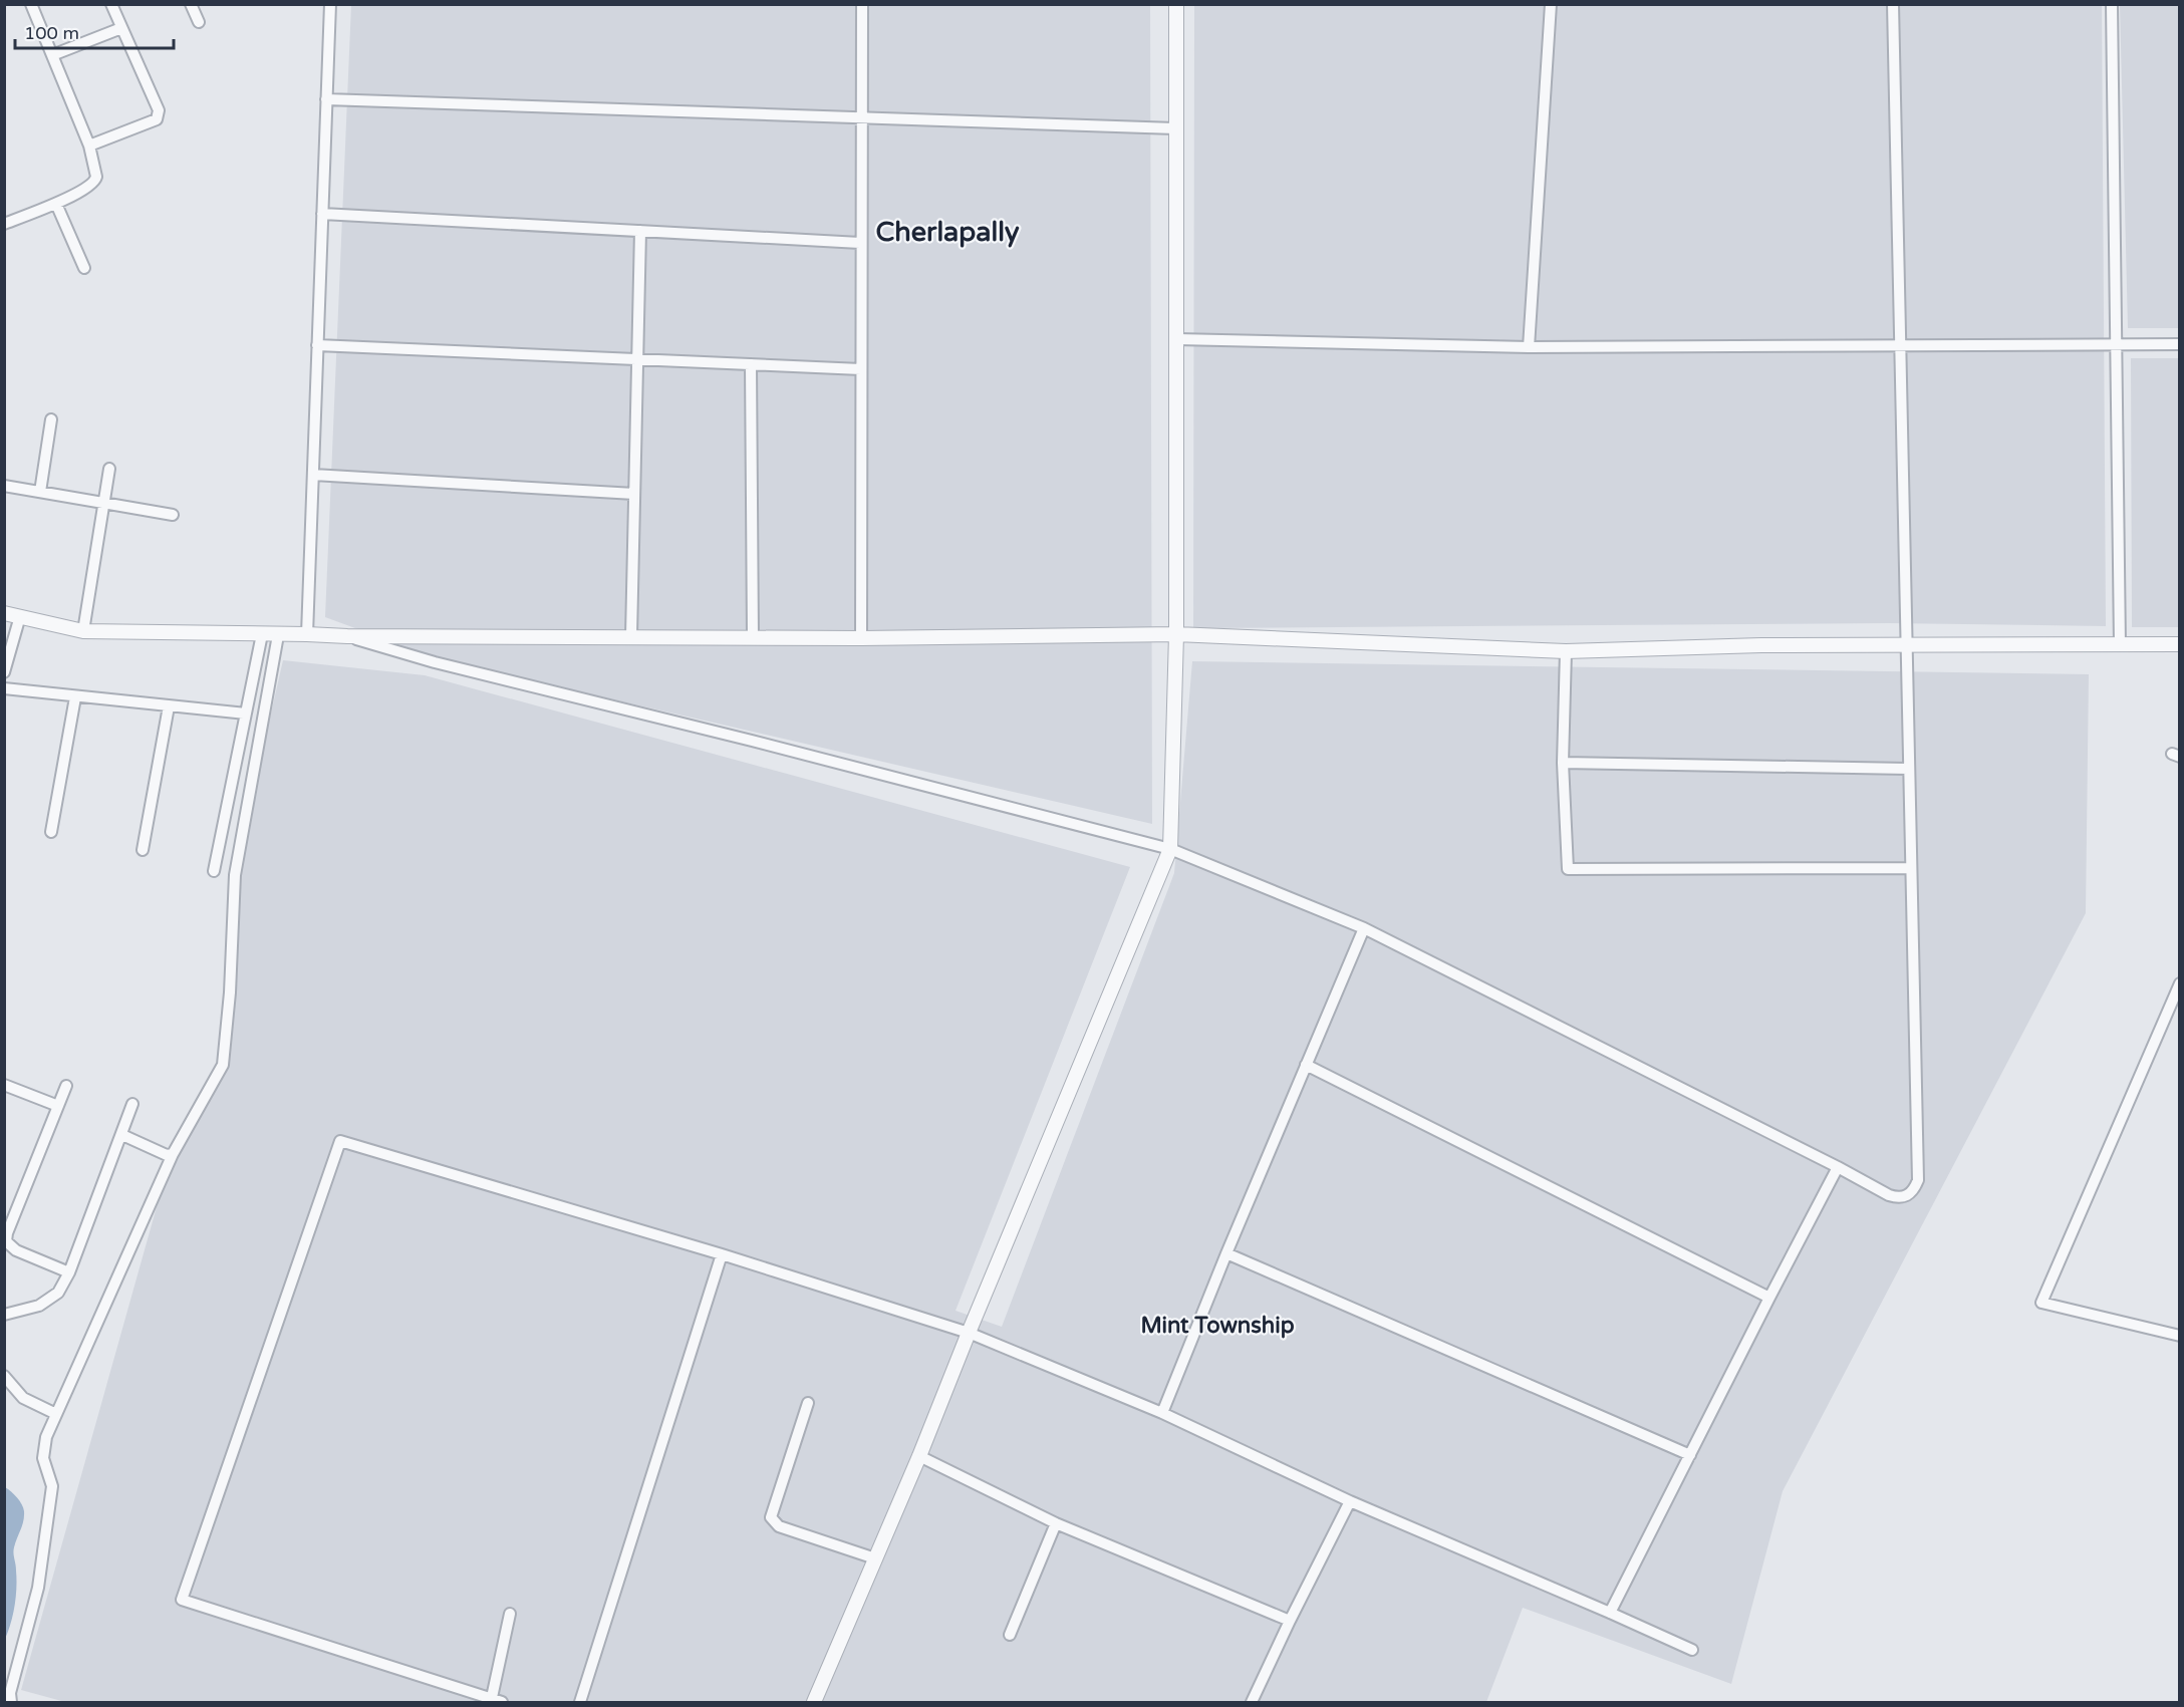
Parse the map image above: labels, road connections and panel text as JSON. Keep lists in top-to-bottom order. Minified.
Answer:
{"districts":["Cherlapally","Mint Township"],"scale_bar":"100 m"}
